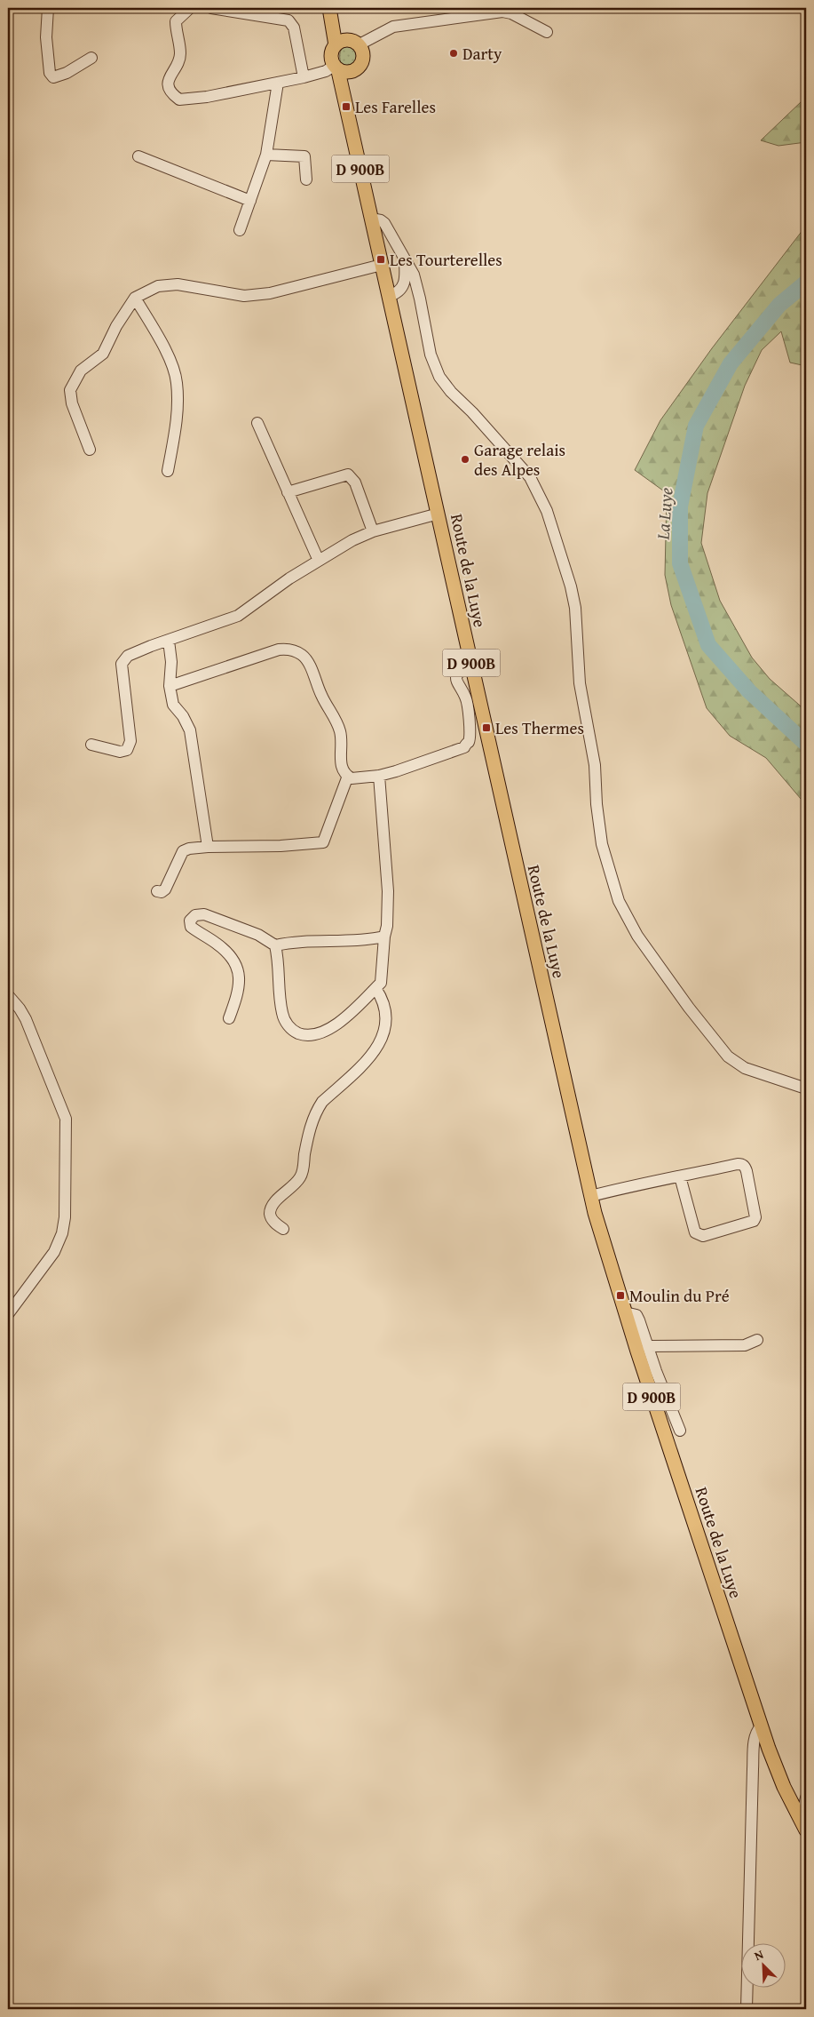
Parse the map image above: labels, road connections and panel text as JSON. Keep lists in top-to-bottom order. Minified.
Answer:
{"streets":{"main road":["D 900B","Route de la Luye"]},"water":["La Luye"],"places":{"other":["Darty","Garage relais des Alpes"],"transit":["Les Farelles","Les Tourterelles","Les Thermes","Moulin du Pré"]},"north":"top left"}
